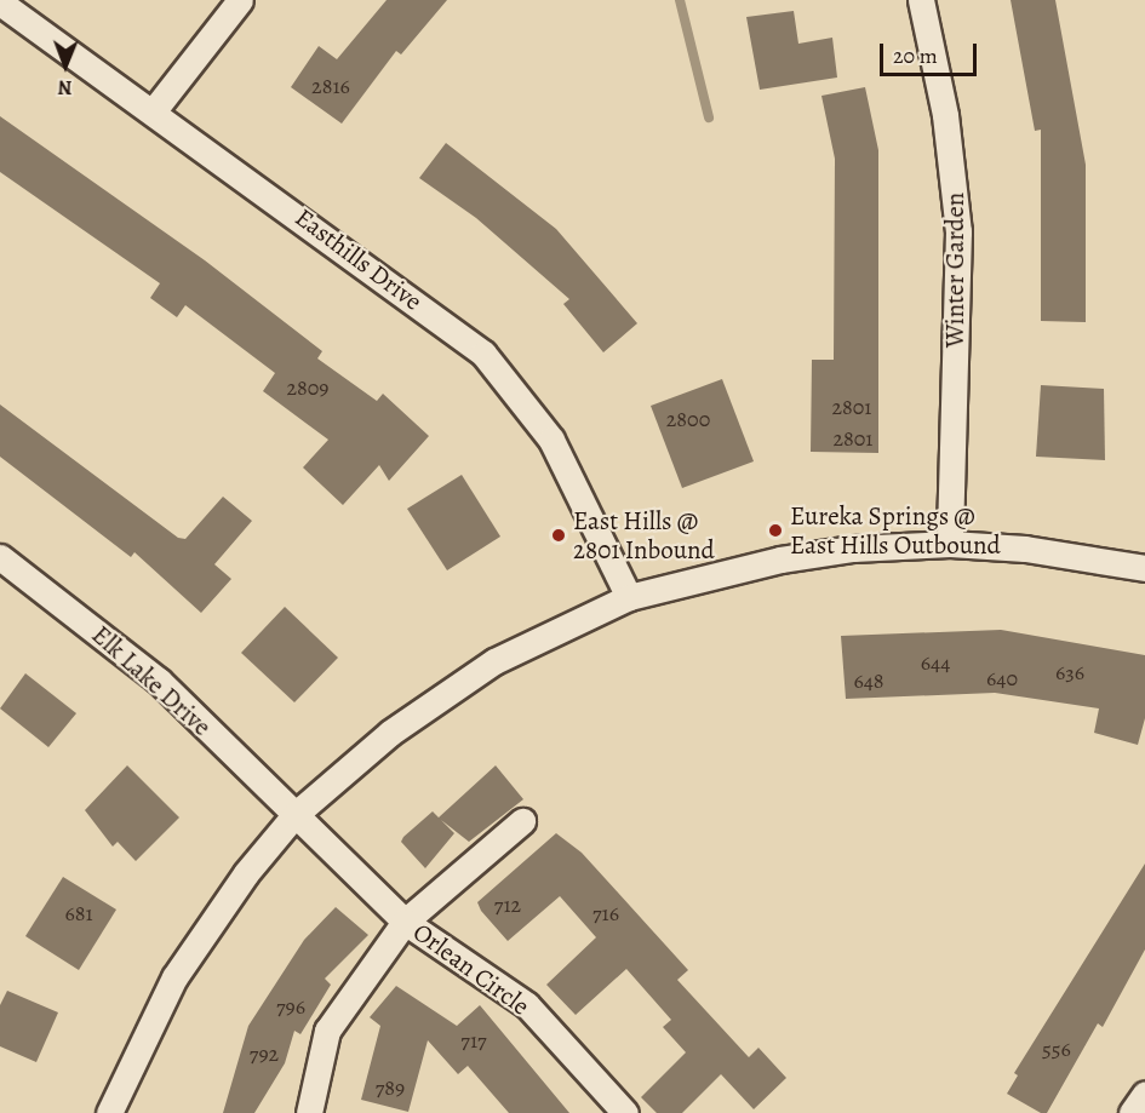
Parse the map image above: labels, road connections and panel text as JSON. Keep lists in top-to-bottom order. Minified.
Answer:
{"streets":{"street":["Easthills Drive","Winter Garden","Elk Lake Drive","Orlean Circle"]},"crossings":[["Elk Lake Drive","Orlean Circle"]],"places":["Eureka Springs @ East Hills Outbound","East Hills @ 2801 Inbound"],"house_numbers":["2816","2809","2801","2800","2801","644","636","640","648","712","681","716","796","717","556","792","789"],"scale_bar":"20 m","north":"bottom"}
